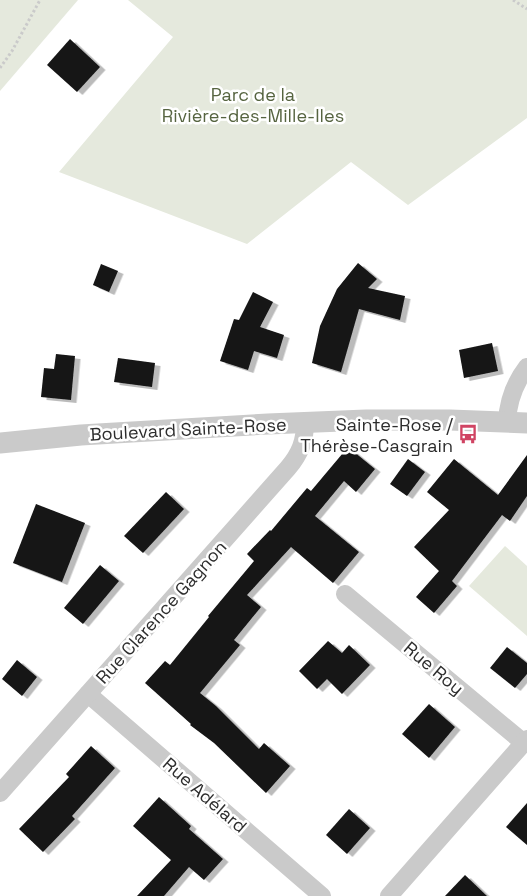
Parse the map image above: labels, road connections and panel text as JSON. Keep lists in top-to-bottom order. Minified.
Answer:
{"streets":{"street":["Boulevard Sainte-Rose","Rue Clarence Gagnon","Rue Roy","Rue Adélard"]},"crossings":[["Boulevard Sainte-Rose","Rue Clarence Gagnon"],["Rue Clarence Gagnon","Rue Adélard"]],"parks":["Parc de la Rivière-des-Mille-Iles"],"places":{"bus stop":["Sainte-Rose / Thérèse-Casgrain"]}}
